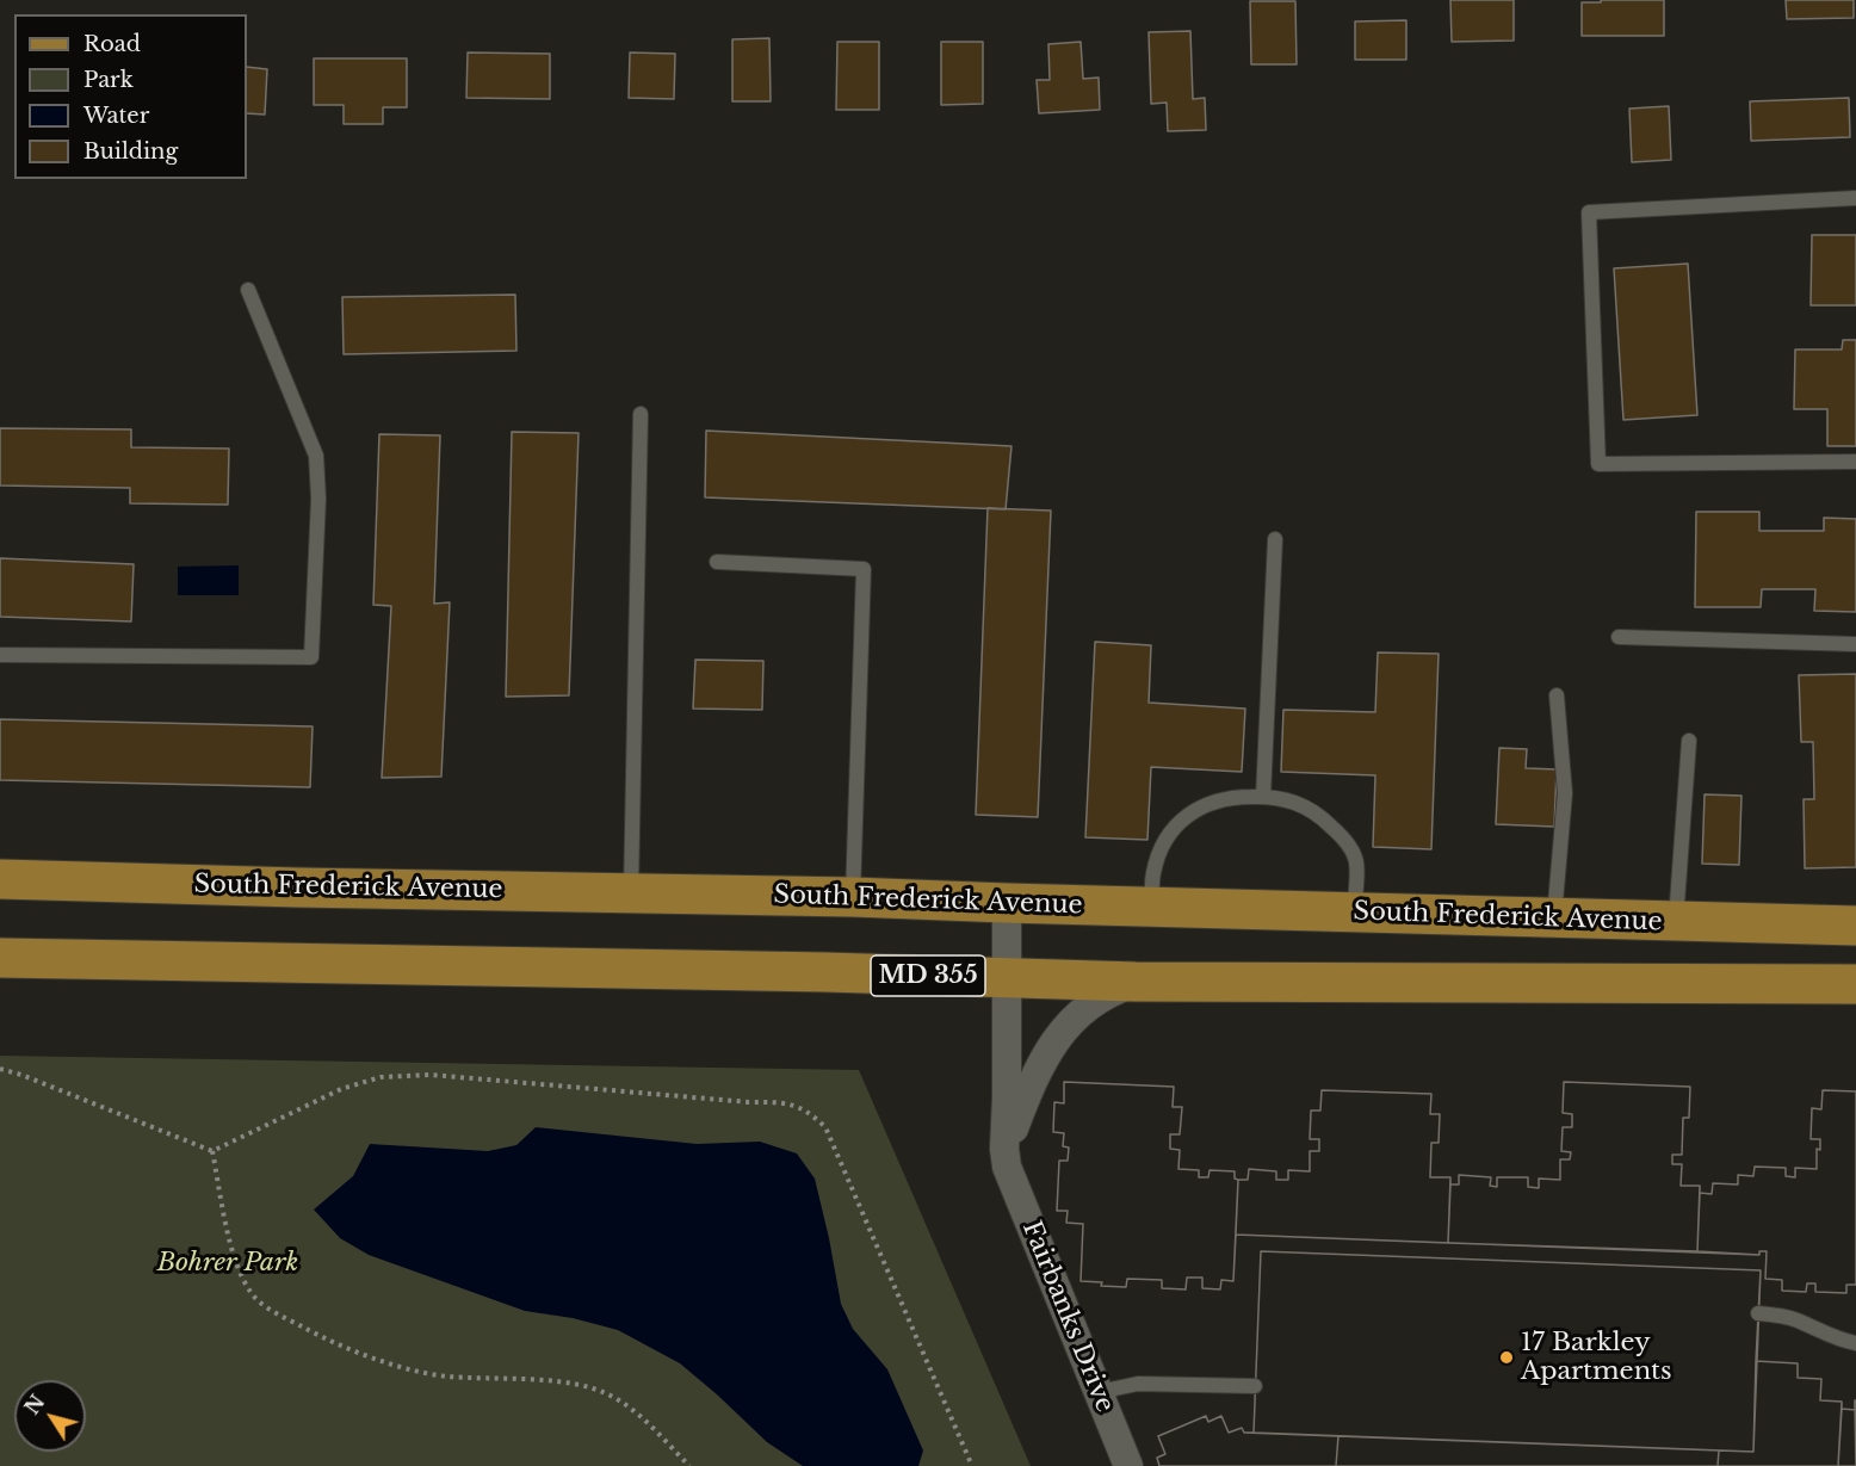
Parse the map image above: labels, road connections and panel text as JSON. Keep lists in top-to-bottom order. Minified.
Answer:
{"streets":{"main road":["South Frederick Avenue","MD 355"],"street":["Fairbanks Drive"]},"crossings":[["South Frederick Avenue","Fairbanks Drive"],["MD 355","Fairbanks Drive"]],"parks":["Bohrer Park"],"places":["17 Barkley Apartments"],"legend":["Road","Park","Water","Building"],"north":"top left"}
